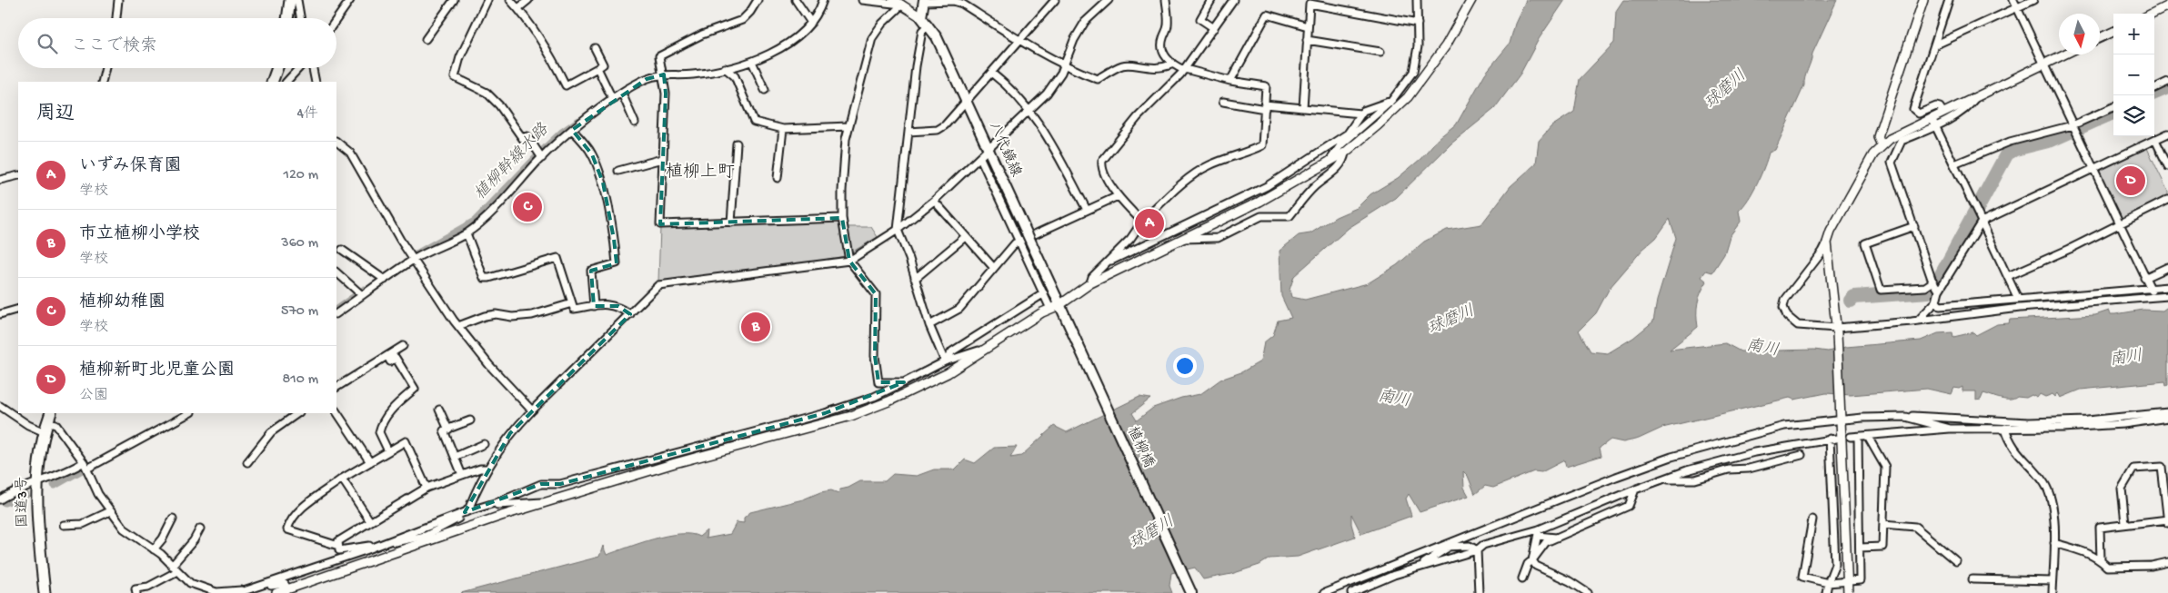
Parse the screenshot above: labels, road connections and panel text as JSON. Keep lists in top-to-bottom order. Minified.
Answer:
{"streets":{"highway":["国道3号"],"main road":["八代鏡線","植柳橋"]},"crossings":[["八代鏡線","植柳橋"]],"districts":["植柳上町"],"water":["球磨川","植柳幹線水路","南川"],"north":"bottom","page":{"map_buttons":["+","−"],"search":"ここで検索","heading":["周辺","4件"],"list":[{"mark":"A","name":"いずみ保育園","note":"学校","value":"120 m"},{"mark":"B","name":"市立植柳小学校","note":"学校","value":"360 m"},{"mark":"C","name":"植柳幼稚園","note":"学校","value":"570 m"},{"mark":"D","name":"植柳新町北児童公園","note":"公園","value":"810 m"}],"pins":["D","C","A","B"]}}
